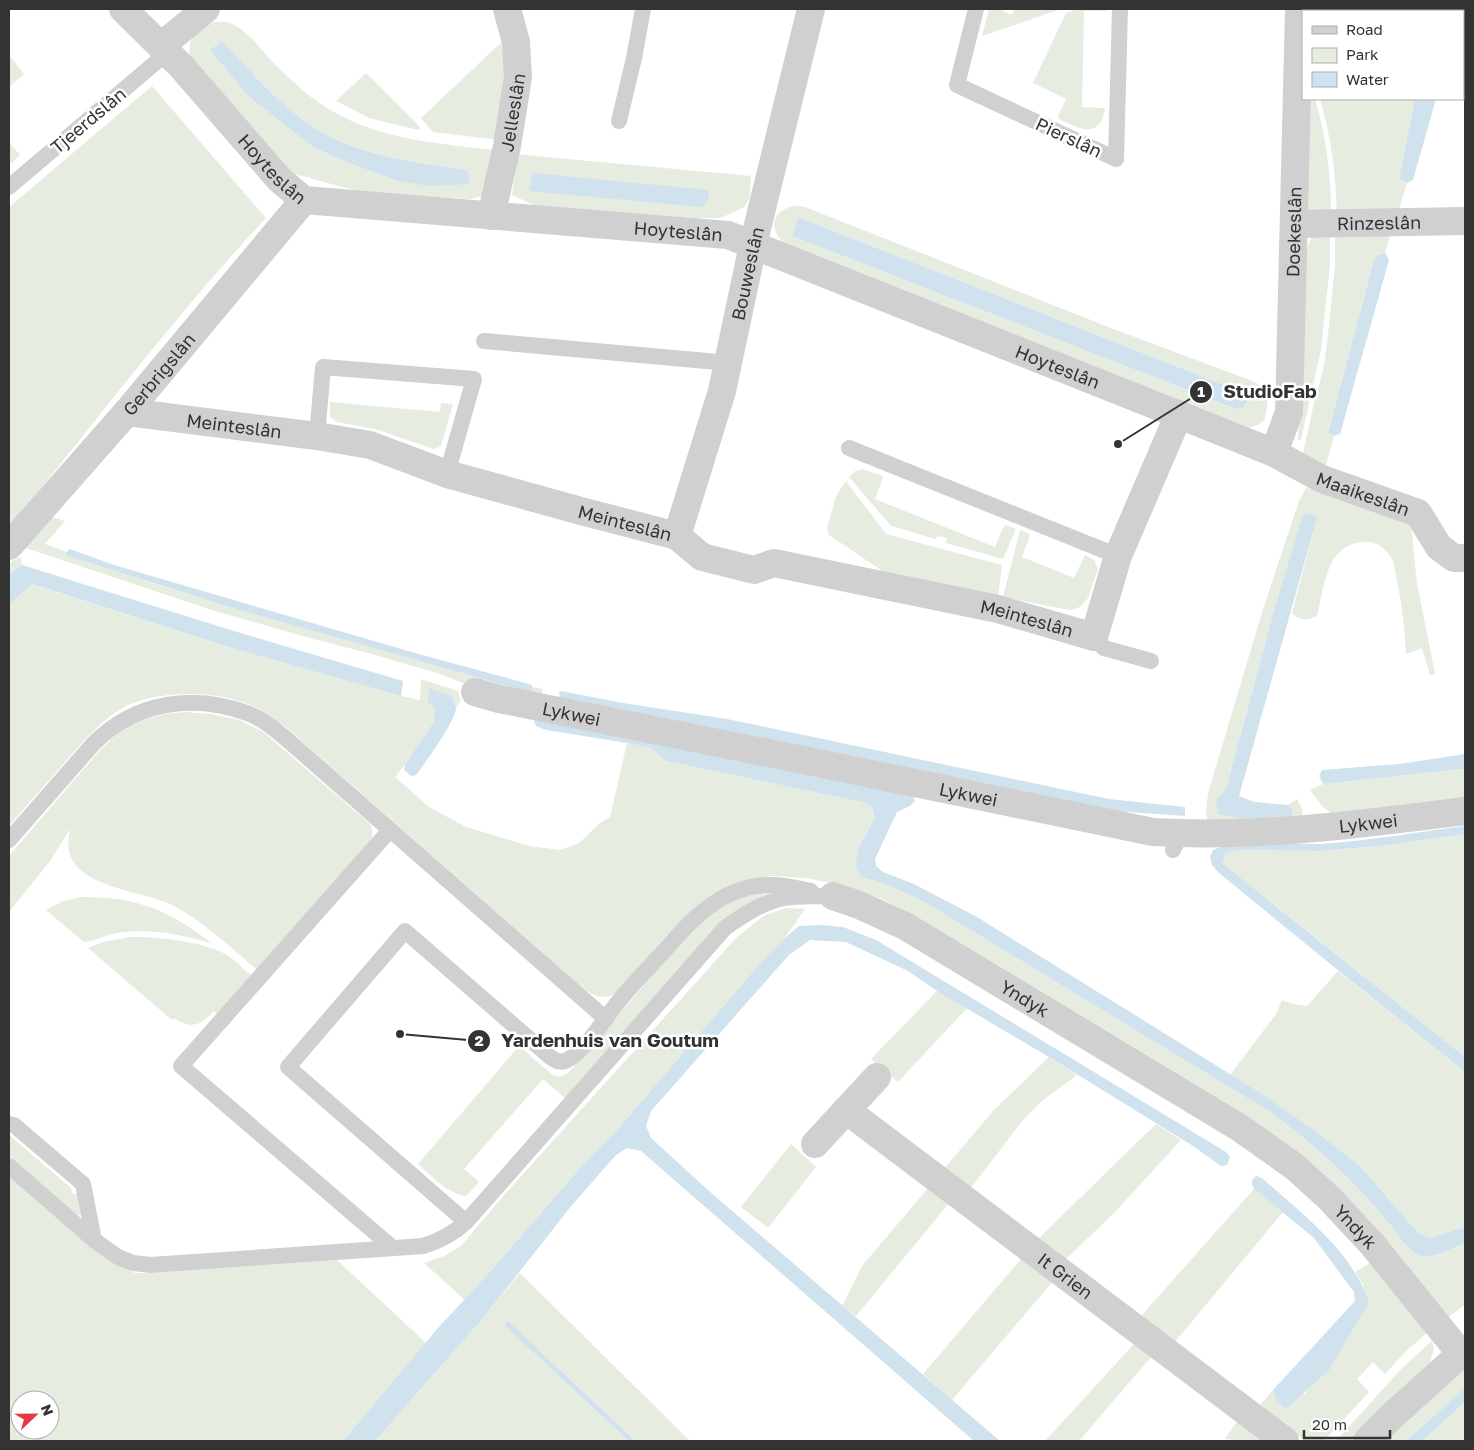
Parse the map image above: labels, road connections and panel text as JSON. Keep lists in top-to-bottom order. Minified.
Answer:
{"streets":{"street":["Jelleslân","Hoyteslân","Rinzeslân","Doekeslân","Bouweslân","Gerbrigslân","Meinteslân","Maaikeslân","Lykwei","Yndyk","It Grien"],"lane":["Tjeerdslân","Pierslân"]},"crossings":[["Jelleslân","Hoyteslân"],["Tjeerdslân","Hoyteslân"],["Hoyteslân","Doekeslân"],["Hoyteslân","Bouweslân"],["Hoyteslân","Gerbrigslân"],["Hoyteslân","Meinteslân"],["Hoyteslân","Maaikeslân"],["Rinzeslân","Doekeslân"],["Doekeslân","Maaikeslân"],["Bouweslân","Meinteslân"],["Gerbrigslân","Meinteslân"]],"places":["StudioFab","Yardenhuis van Goutum"],"legend":["Road","Park","Water"],"scale_bar":"20 m","north":"right"}
